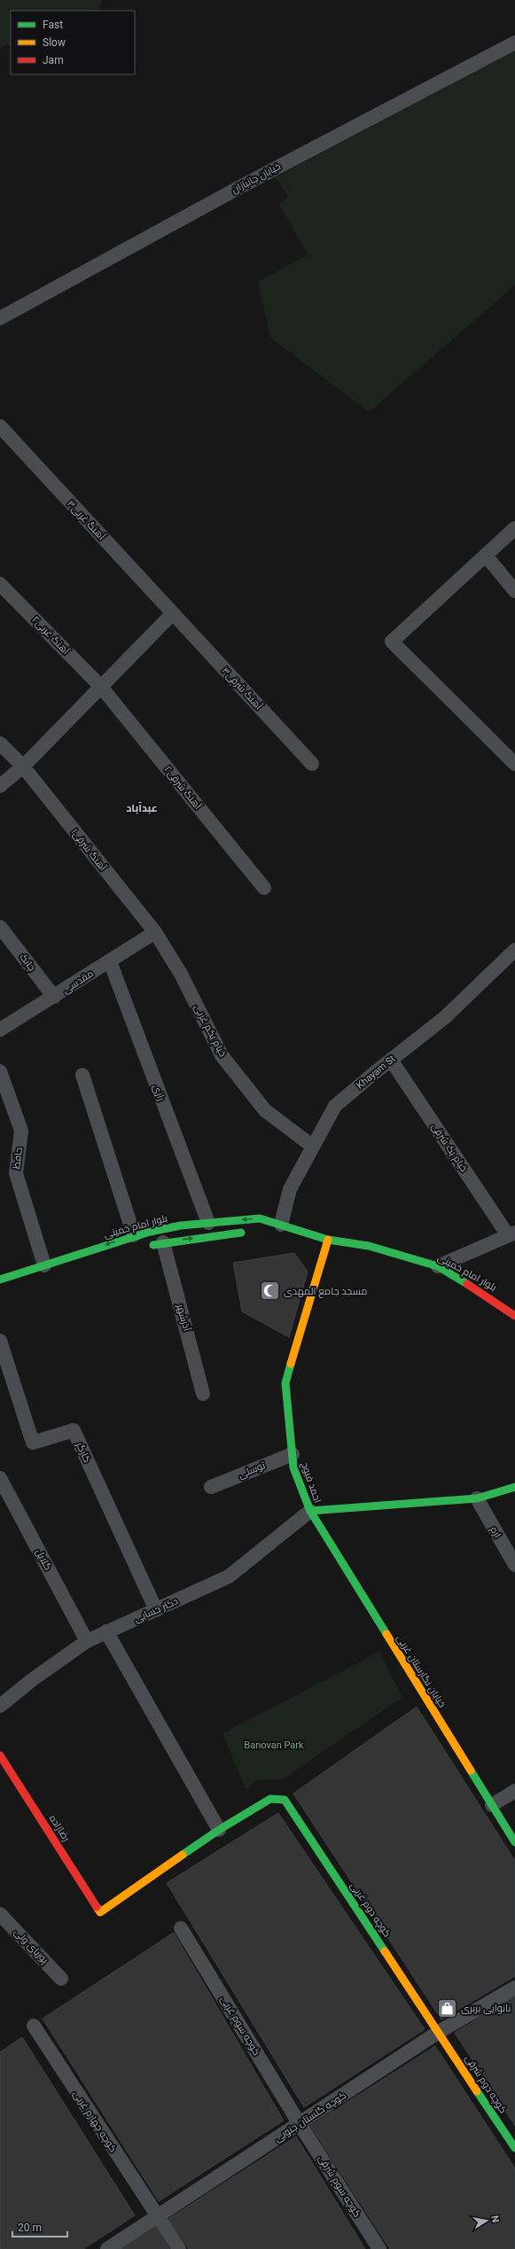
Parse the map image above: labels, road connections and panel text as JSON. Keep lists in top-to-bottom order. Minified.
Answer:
{"streets":{"street":["خیابان جانبازان","آهنگ غربی۳","آهنگ غربی۲","آهنگ شرقی۳","آهنگ شرقی۲","آهنگ شرقی۱","چابک","مقدسی","خیام یکم غربی","Khayam St","رازی","خیام یک شرقی","حافظ","بلوار امام خمینی","آذرشهر","کارگر","توسلی","احمد فیوج","ارم","گلایل","دکتر حسابی","خیابان نگارستان غربی","رضازاده","کوچه دوم غربی","پوریای ولی","کوچه سوم غربی","کوچه دوم شرقی","کوچه گلستان جنوبی","کوچه چهارم غربی","کوچه سوم شرقی"]},"crossings":[["آهنگ غربی۳","آهنگ شرقی۳"],["آهنگ غربی۲","آهنگ شرقی۲"],["آهنگ شرقی۱","مقدسی"],["آهنگ شرقی۱","خیام یکم غربی"],["چابک","مقدسی"],["مقدسی","خیام یکم غربی"],["مقدسی","رازی"],["خیام یکم غربی","Khayam St"],["Khayam St","خیام یک شرقی"],["Khayam St","بلوار امام خمینی"],["رازی","بلوار امام خمینی"],["حافظ","بلوار امام خمینی"],["بلوار امام خمینی","احمد فیوج"],["کارگر","دکتر حسابی"],["توسلی","احمد فیوج"],["احمد فیوج","ارم"],["احمد فیوج","دکتر حسابی"],["احمد فیوج","خیابان نگارستان غربی"],["گلایل","دکتر حسابی"],["دکتر حسابی","خیابان نگارستان غربی"],["رضازاده","کوچه دوم غربی"],["کوچه دوم غربی","کوچه دوم شرقی"],["کوچه دوم غربی","کوچه گلستان جنوبی"],["کوچه سوم غربی","کوچه گلستان جنوبی"],["کوچه سوم غربی","کوچه سوم شرقی"],["کوچه دوم شرقی","کوچه گلستان جنوبی"],["کوچه گلستان جنوبی","کوچه چهارم غربی"],["کوچه گلستان جنوبی","کوچه سوم شرقی"]],"districts":["عبدآباد"],"parks":["Banovan Park"],"places":{"mosque":["مسجد جامع المهدی"],"shop":["نانوایی بربری"]},"legend":["Fast","Slow","Jam"],"scale_bar":"20 m","north":"right"}
